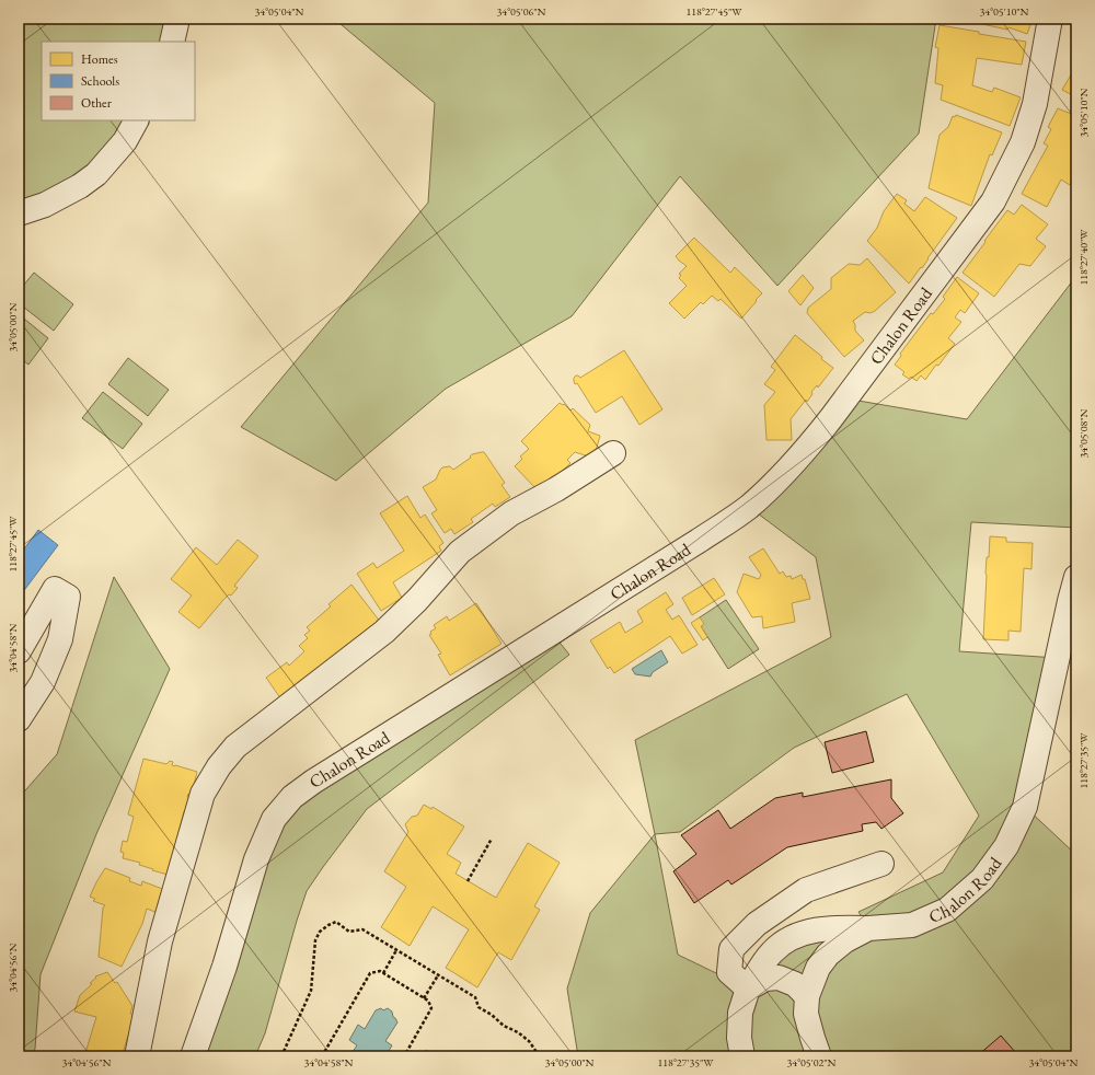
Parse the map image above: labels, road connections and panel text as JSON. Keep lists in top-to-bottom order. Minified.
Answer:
{"streets":{"street":["Chalon Road"]},"legend":["Homes","Schools","Other"],"coordinates":["34°05'04\"N","34°05'06\"N","118°27'45\"W","34°05'10\"N","118°27'40\"W","34°05'00\"N","34°05'08\"N","34°04'58\"N","118°27'35\"W","34°04'56\"N","34°05'02\"N"]}
